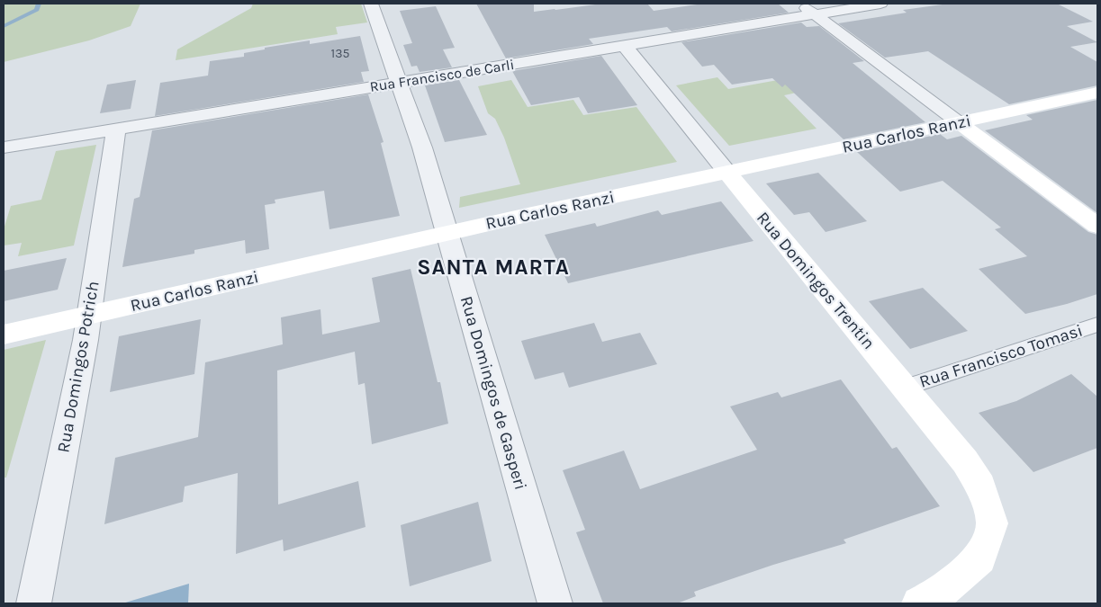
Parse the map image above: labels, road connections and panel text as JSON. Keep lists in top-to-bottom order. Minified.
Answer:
{"streets":{"main road":["Rua Carlos Ranzi","Rua Domingos Trentin"],"street":["Rua Francisco de Carli","Rua Domingos Potrich","Rua Domingos de Gasperi"],"lane":["Rua Francisco Tomasi"]},"crossings":[["Rua Francisco de Carli","Rua Domingos Trentin"],["Rua Francisco de Carli","Rua Domingos Potrich"],["Rua Francisco de Carli","Rua Domingos de Gasperi"],["Rua Carlos Ranzi","Rua Domingos Trentin"],["Rua Carlos Ranzi","Rua Domingos Potrich"],["Rua Carlos Ranzi","Rua Domingos de Gasperi"],["Rua Domingos Trentin","Rua Francisco Tomasi"]],"districts":["SANTA MARTA"],"house_numbers":["135"]}
